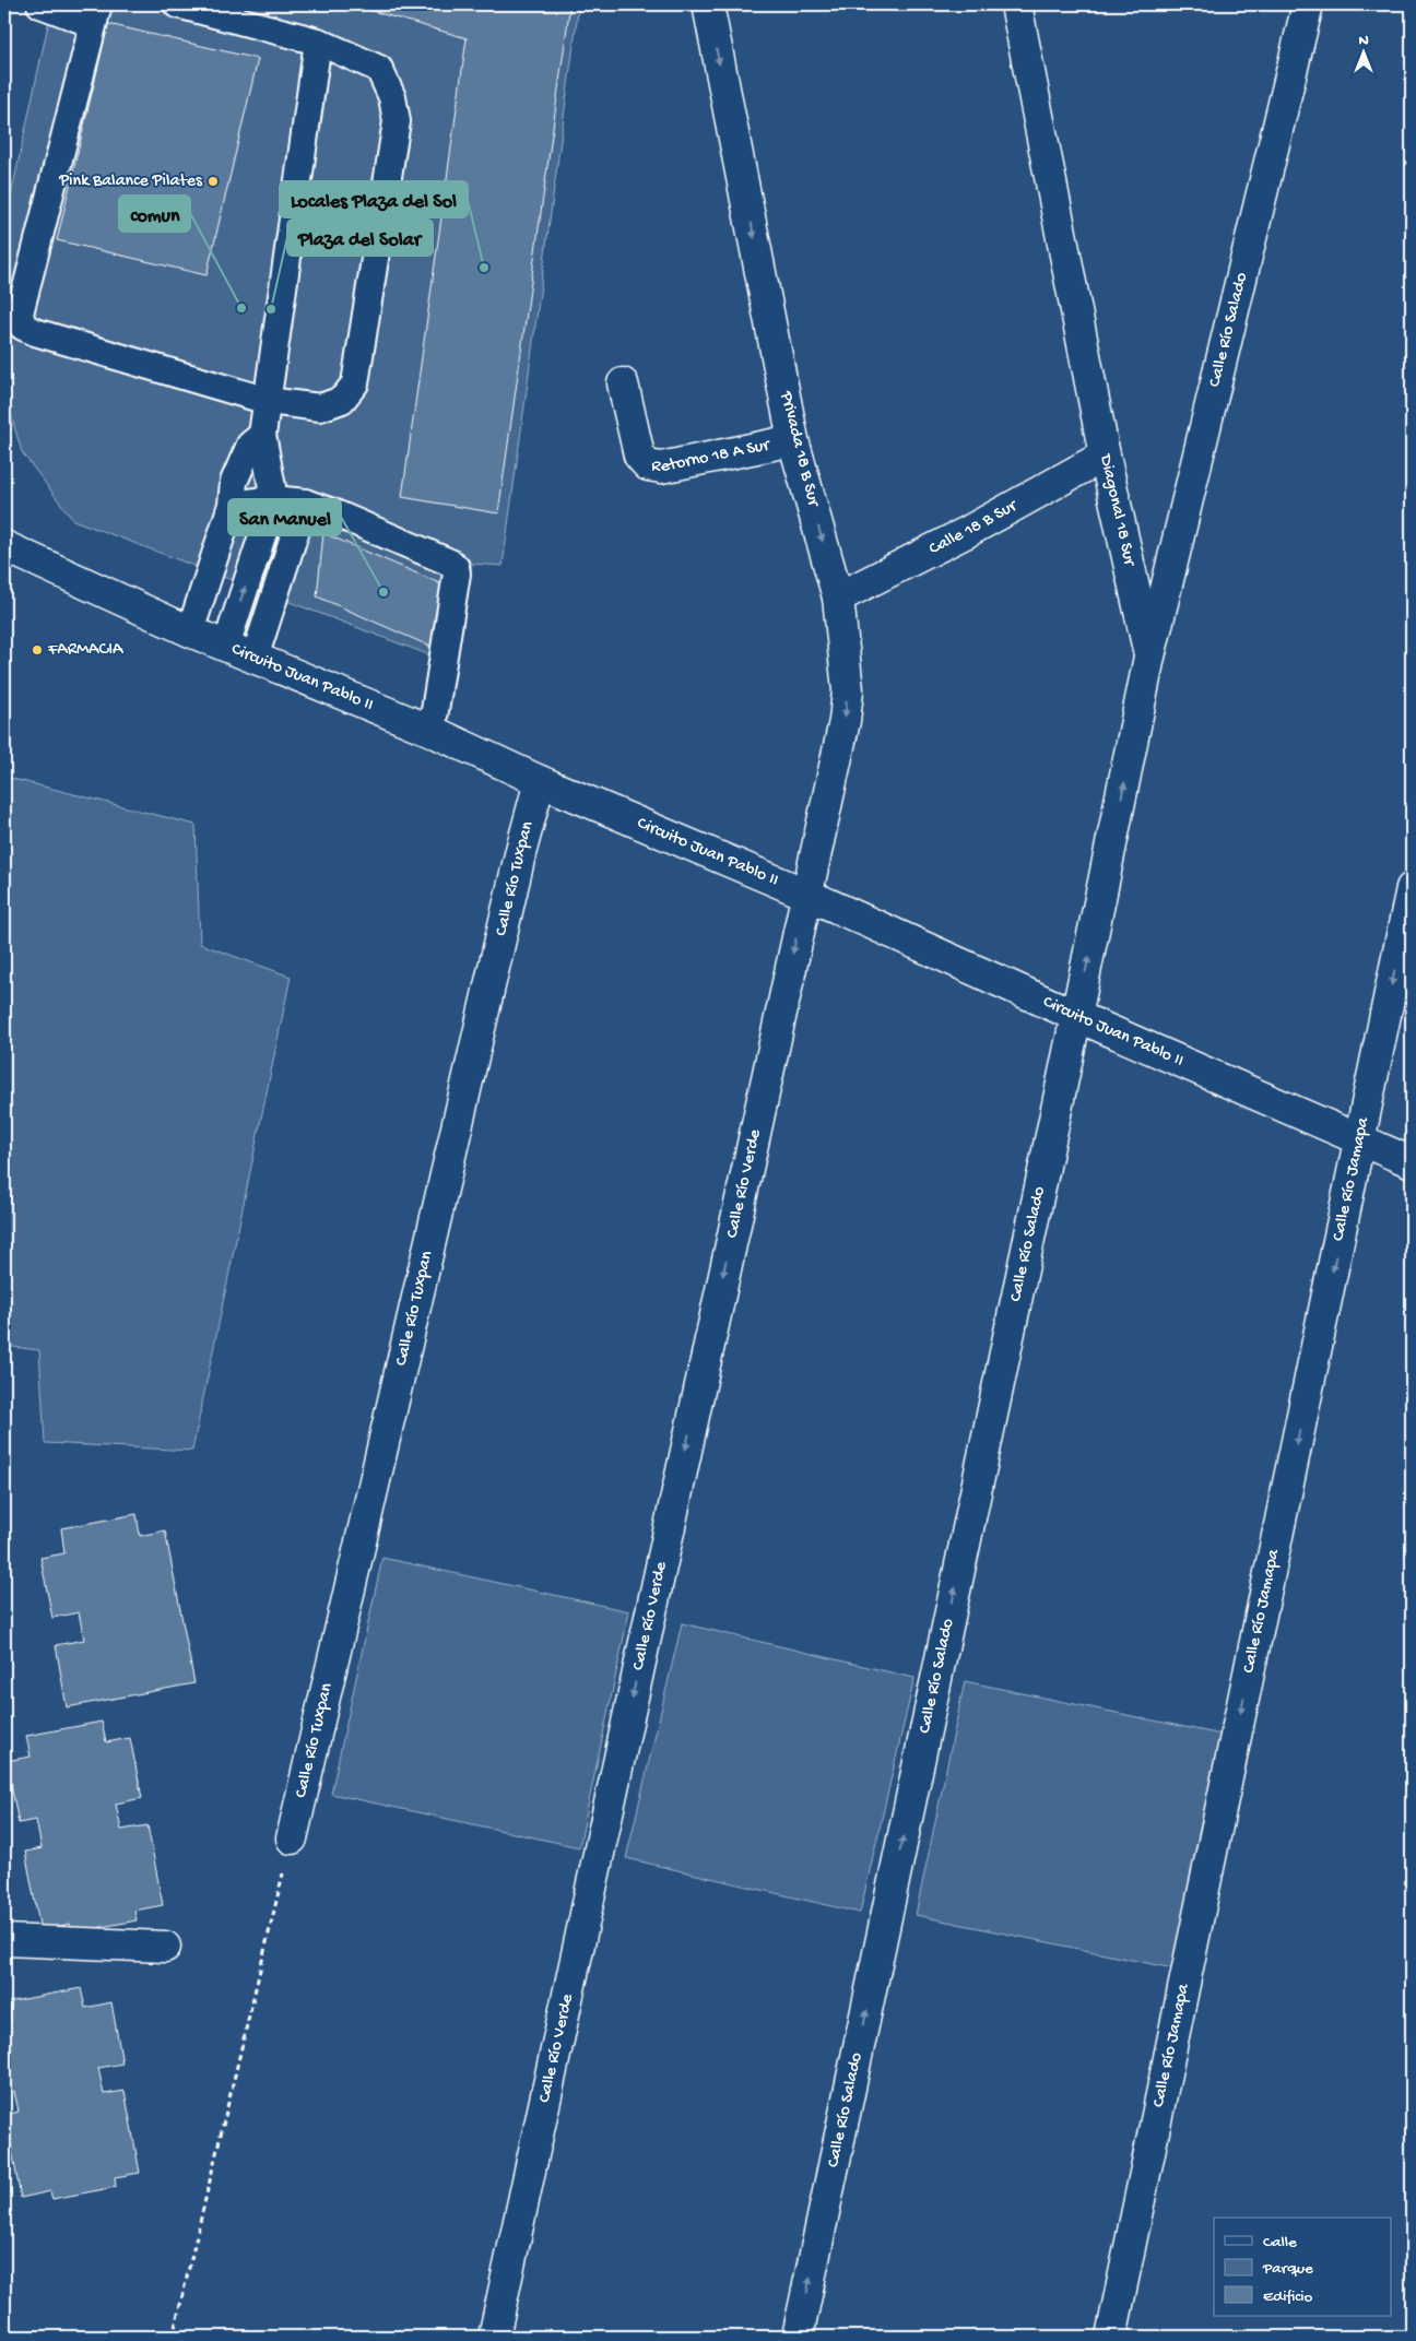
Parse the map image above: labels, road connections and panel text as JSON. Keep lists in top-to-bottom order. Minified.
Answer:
{"streets":{"street":["Calle Río Salado","Privada 18 B Sur","Retorno 18 A Sur","Diagonal 18 Sur","Calle 18 B Sur","Circuito Juan Pablo II","Calle Río Tuxpan","Calle Río Jamapa","Calle Río Verde"]},"crossings":[["Calle Río Salado","Diagonal 18 Sur"],["Calle Río Salado","Circuito Juan Pablo II"],["Privada 18 B Sur","Retorno 18 A Sur"],["Privada 18 B Sur","Calle 18 B Sur"],["Privada 18 B Sur","Circuito Juan Pablo II"],["Privada 18 B Sur","Calle Río Verde"],["Diagonal 18 Sur","Calle 18 B Sur"],["Diagonal 18 Sur","Circuito Juan Pablo II"],["Circuito Juan Pablo II","Calle Río Tuxpan"],["Circuito Juan Pablo II","Calle Río Jamapa"],["Circuito Juan Pablo II","Calle Río Verde"]],"one_way":["Calle Río Salado","Privada 18 B Sur","Diagonal 18 Sur","Calle Río Jamapa","Calle Río Verde"],"places":["Pink Balance Pilates","Locales Plaza del Sol","comun","Plaza del Solar","San Manuel","FARMACIA"],"legend":["Calle","Parque","Edificio"],"north":"top"}
